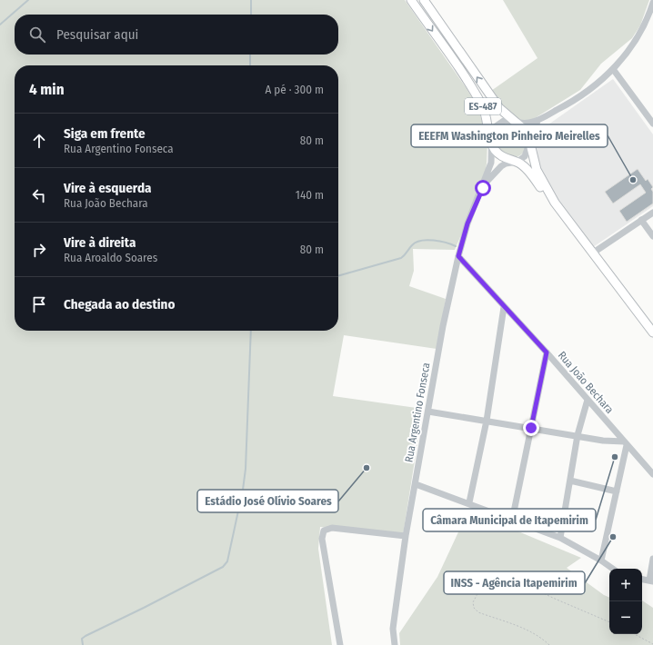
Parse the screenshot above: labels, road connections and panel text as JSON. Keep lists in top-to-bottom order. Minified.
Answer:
{"streets":{"main road":["ES-487"],"street":["Rua João Bechara","Rua Argentino Fonseca"]},"crossings":[["Rua João Bechara","Rua Argentino Fonseca"]],"places":["EEEFM Washington Pinheiro Meirelles","Câmara Municipal de Itapemirim","Estádio José Olívio Soares","INSS - Agência Itapemirim"],"page":{"search":"Pesquisar aqui","heading":["4 min","A pé · 300 m"],"list":[["Siga em frente","Rua Argentino Fonseca","80 m"],["Vire à esquerda","Rua João Bechara","140 m"],["Vire à direita","Rua Aroaldo Soares","80 m"],"Chegada ao destino"],"map_buttons":["+","−"]}}
